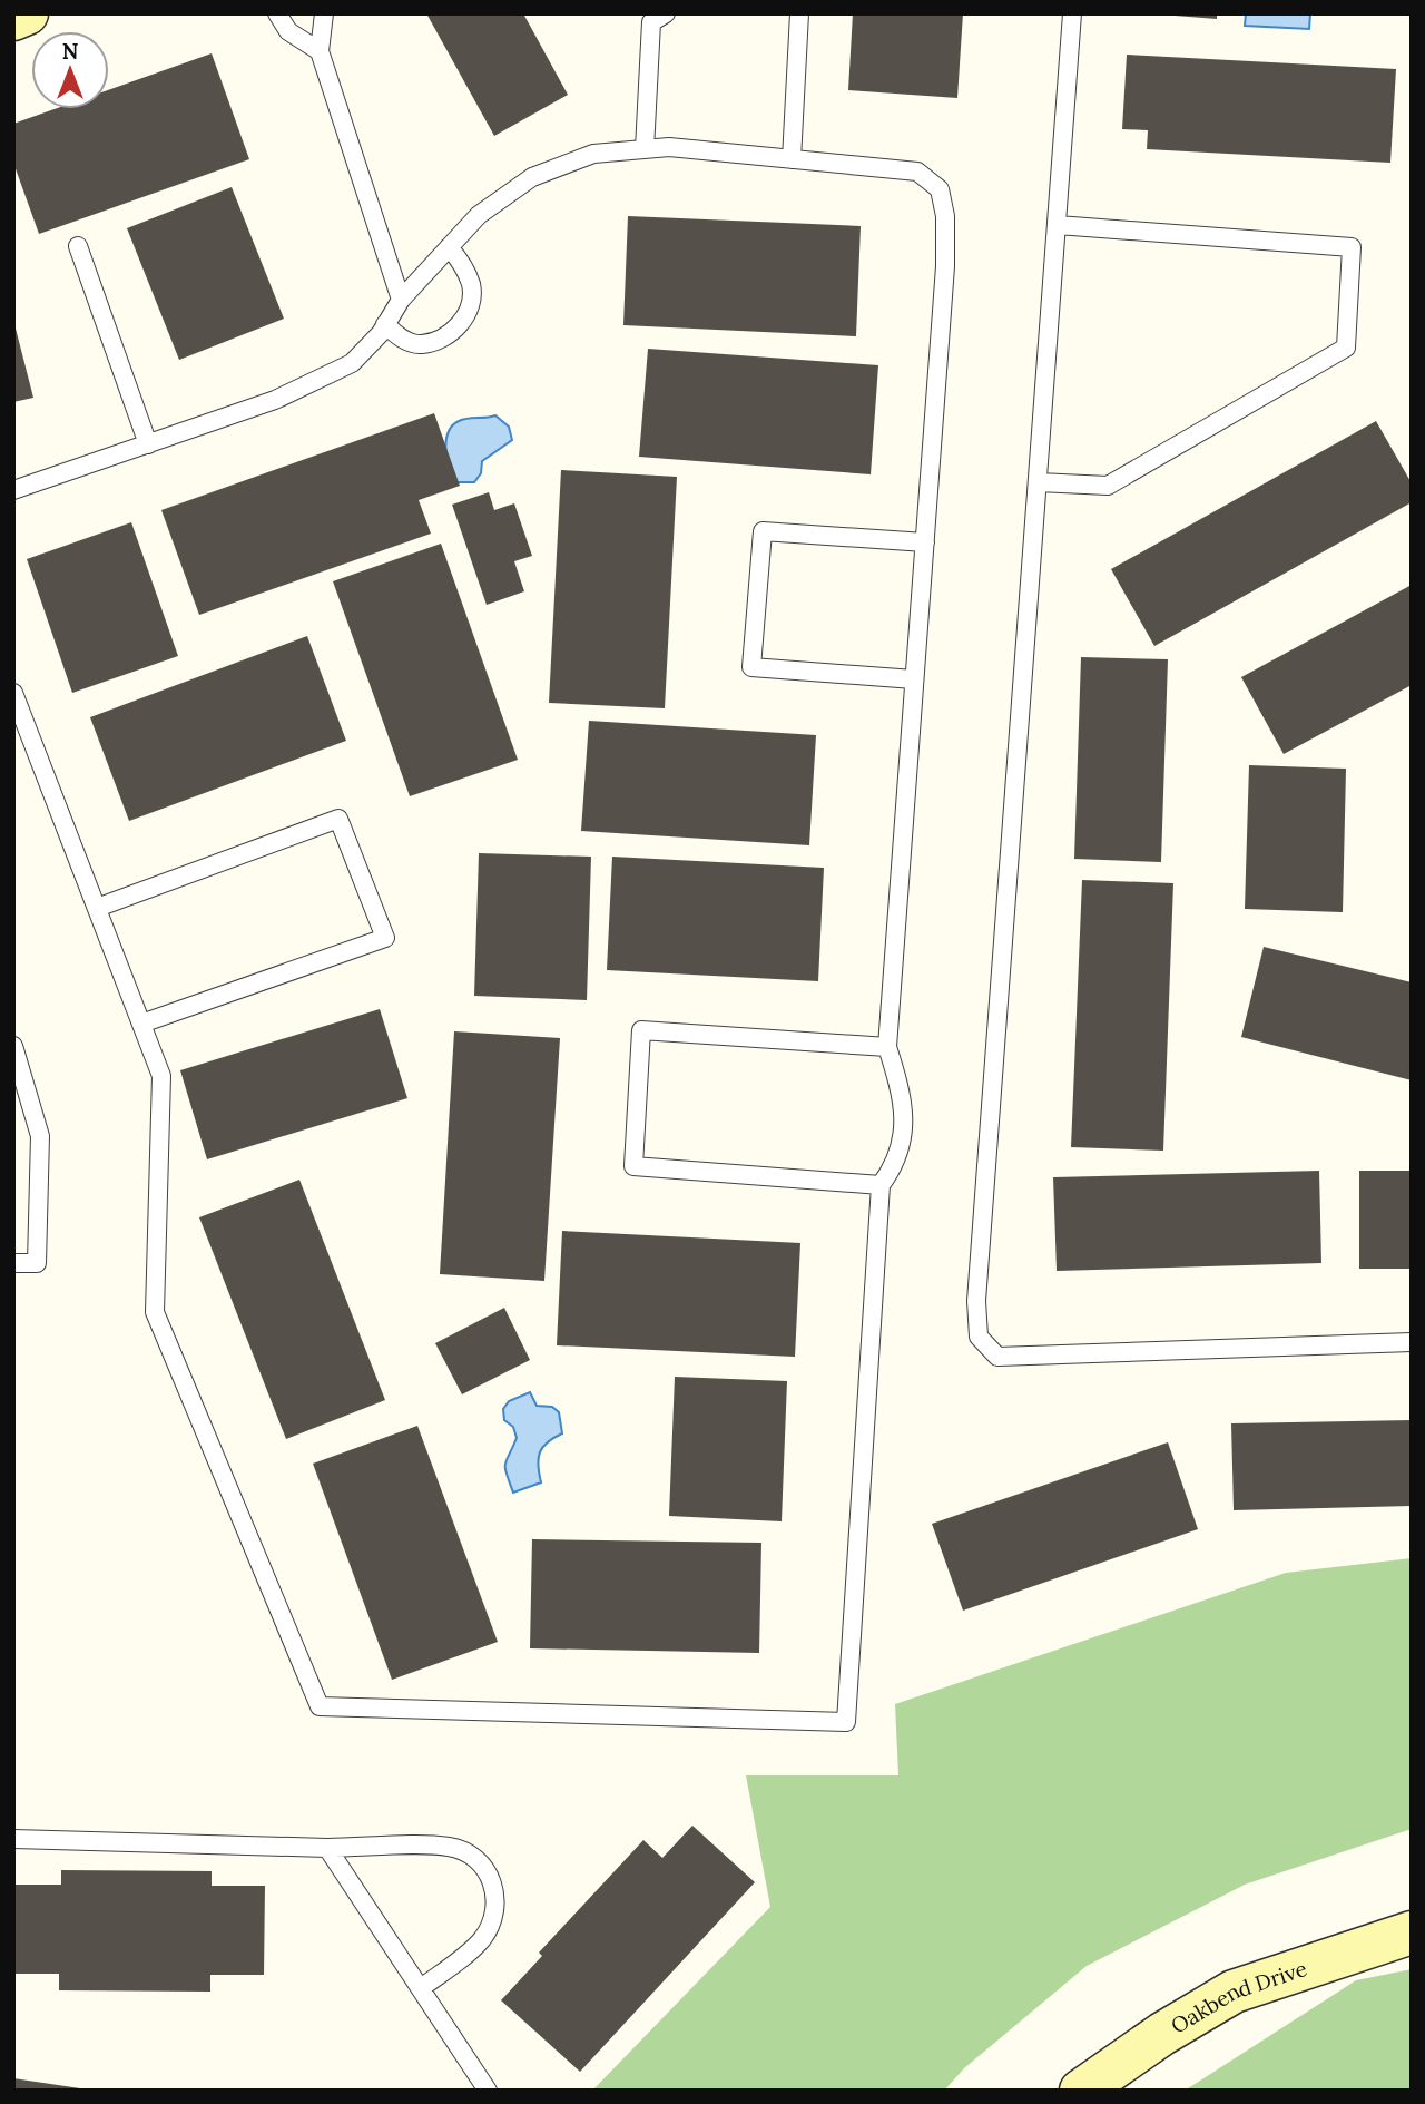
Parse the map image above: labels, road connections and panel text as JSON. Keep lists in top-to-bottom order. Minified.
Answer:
{"streets":{"street":["Oakbend Drive"]},"north":"top"}
